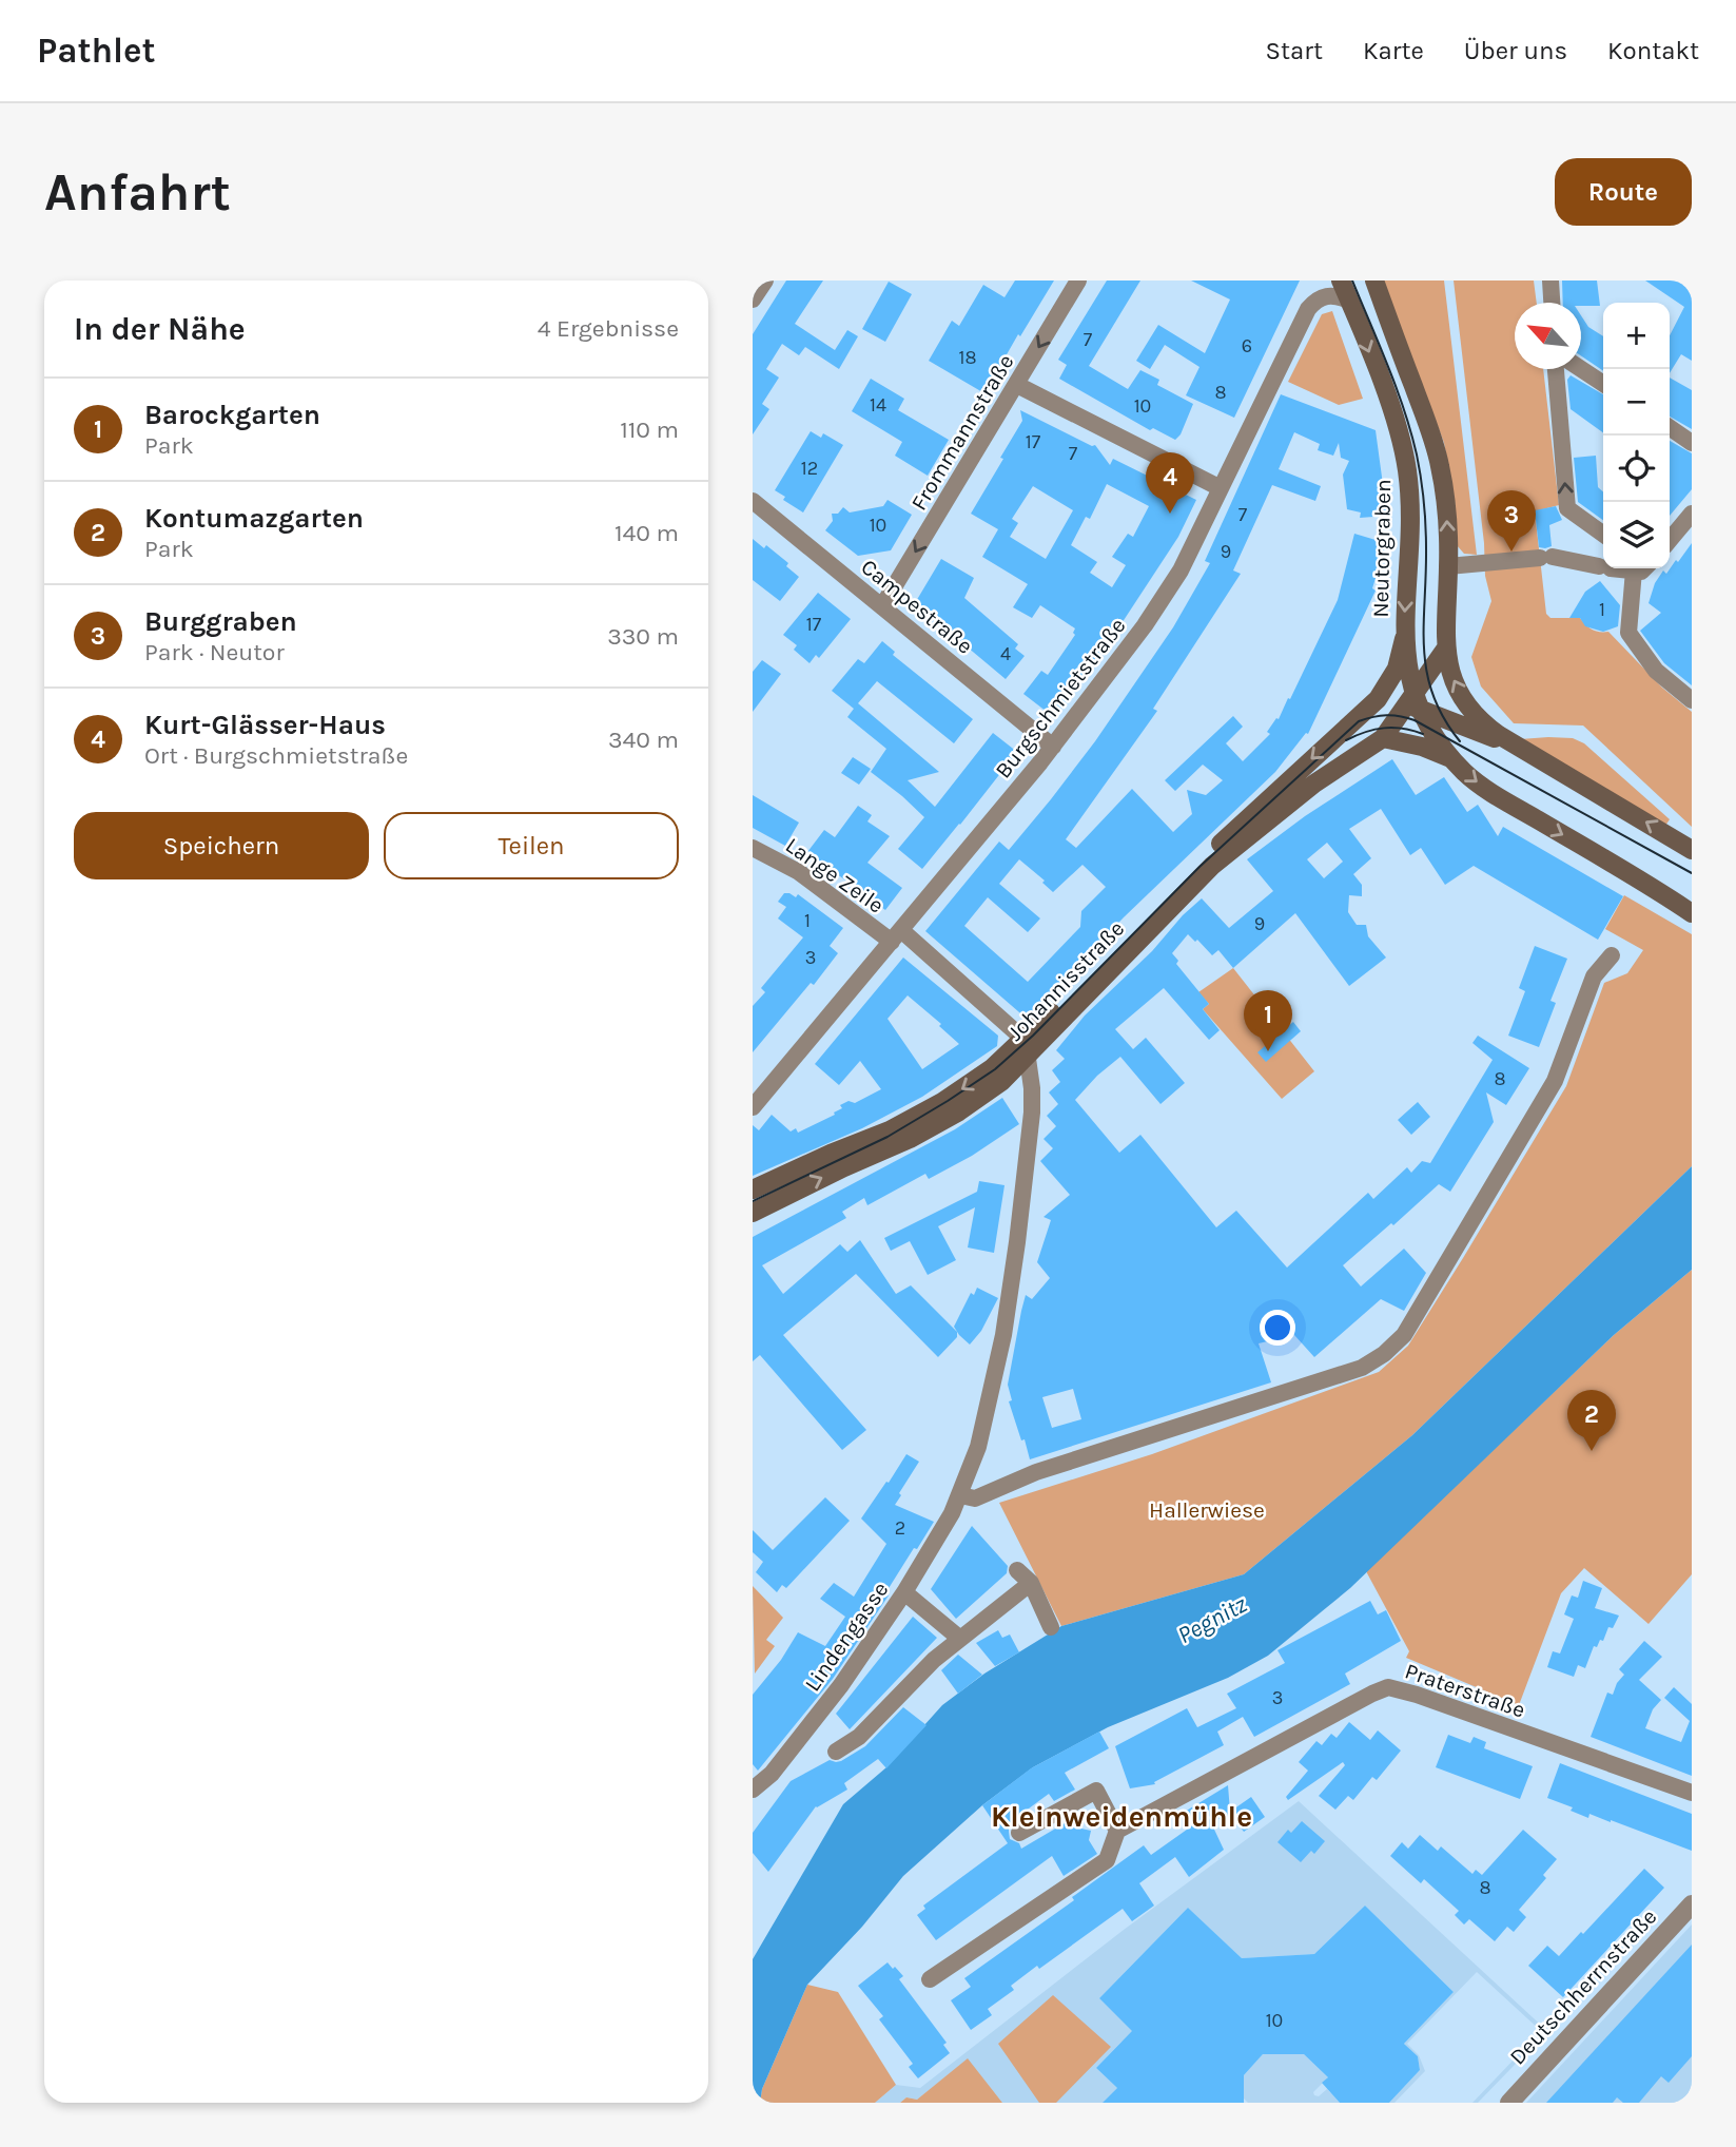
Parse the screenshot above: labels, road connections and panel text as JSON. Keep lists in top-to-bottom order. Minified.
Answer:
{"streets":{"main road":["Neutorgraben","Johannisstraße"],"street":["Frommannstraße","Campestraße","Burgschmietstraße","Lange Zeile","Lindengasse","Praterstraße","Deutschherrnstraße"]},"crossings":[["Frommannstraße","Campestraße"],["Neutorgraben","Burgschmietstraße"],["Neutorgraben","Johannisstraße"],["Campestraße","Burgschmietstraße"],["Burgschmietstraße","Lange Zeile"],["Lange Zeile","Johannisstraße"],["Lange Zeile","Lindengasse"],["Johannisstraße","Lindengasse"]],"one_way":["Frommannstraße"],"districts":["Kleinweidenmühle"],"water":["Pegnitz"],"parks":["Hallerwiese"],"house_numbers":["7","6","18","8","14","10","17","7","12","7","10","9","1","17","4","1","9","3","8","2","3","8","10"],"north":"top left","page":{"header":"Pathlet","nav":["Start","Karte","Über uns","Kontakt"],"buttons":["Route",["Speichern","Teilen"]],"title":"Anfahrt","heading":["In der Nähe","4 Ergebnisse"],"map_buttons":["+","−"],"list":[{"mark":"1","name":"Barockgarten","note":"Park","value":"110 m"},{"mark":"2","name":"Kontumazgarten","note":"Park","value":"140 m"},{"mark":"3","name":"Burggraben","note":"Park · Neutor","value":"330 m"},{"mark":"4","name":"Kurt-Glässer-Haus","note":"Ort · Burgschmietstraße","value":"340 m"}],"pins":["4","3","1","2"]}}
